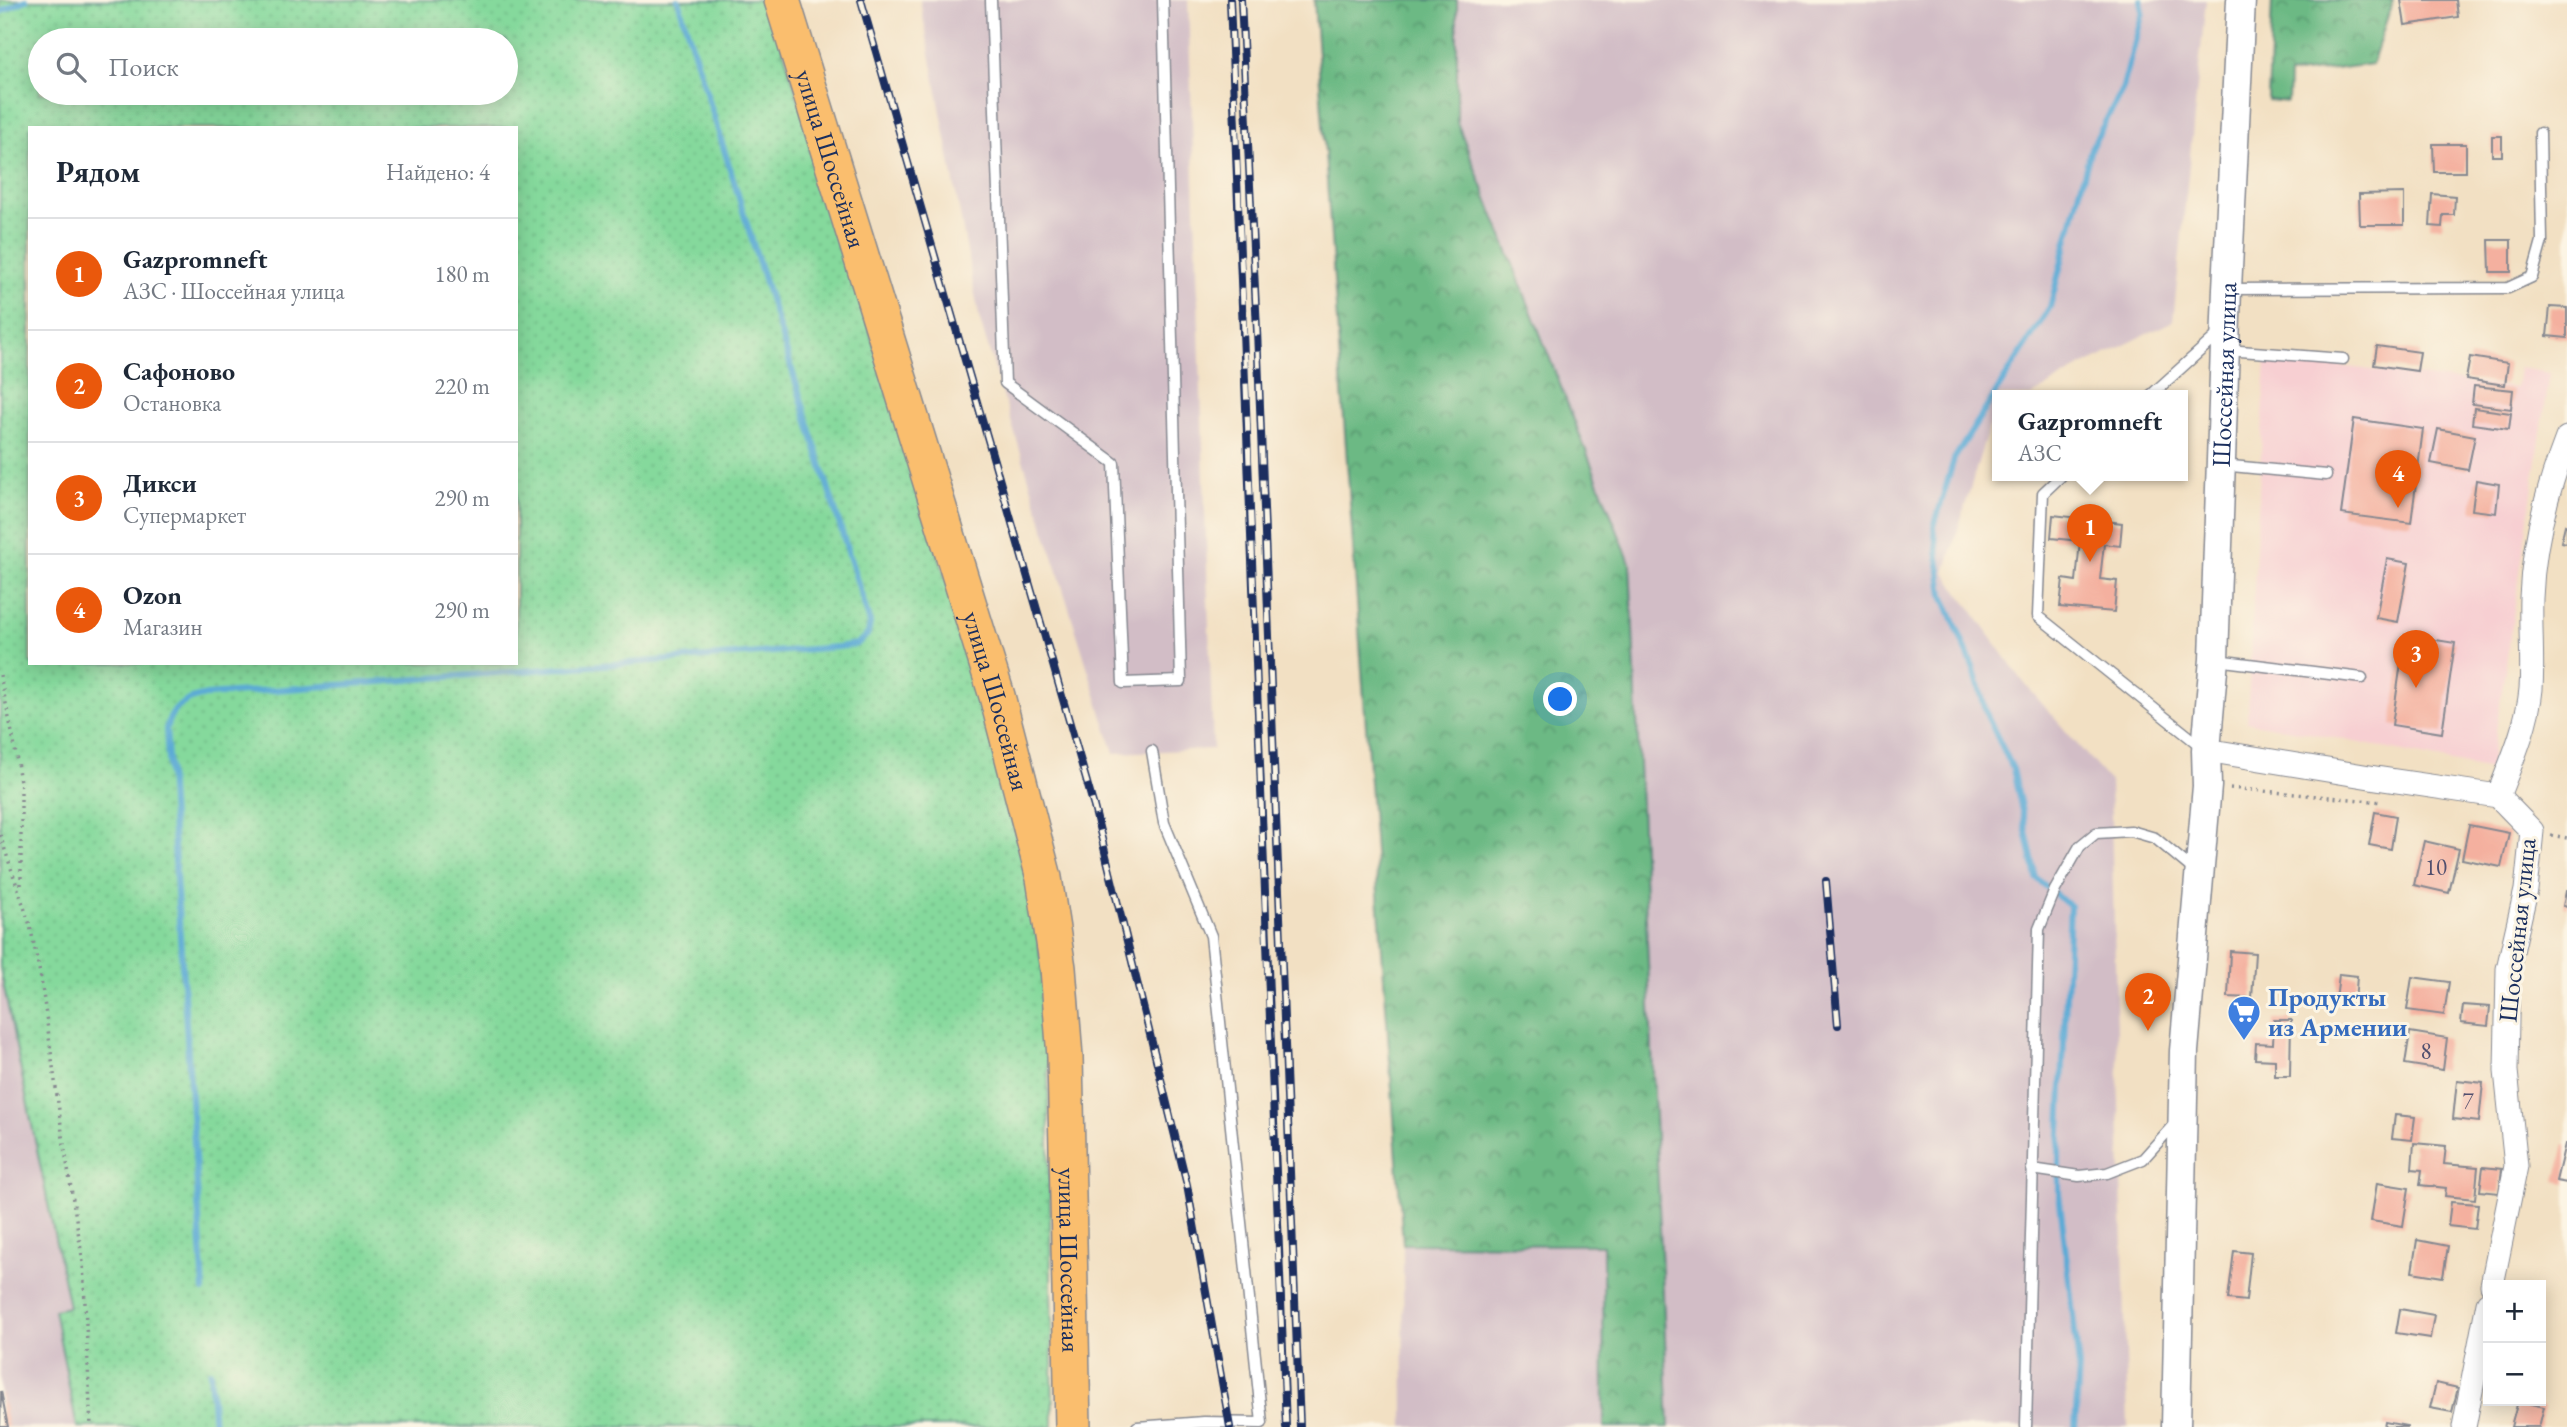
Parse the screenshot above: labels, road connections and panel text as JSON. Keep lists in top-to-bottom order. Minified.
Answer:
{"streets":{"main road":["улица Шоссейная"],"street":["Шоссейная улица"]},"places":{"supermarket":["Продукты из Армении"]},"house_numbers":["10","8","7"],"page":{"search":"Поиск","heading":["Рядом","Найдено: 4"],"list":[{"mark":"1","name":"Gazpromneft","note":"АЗС · Шоссейная улица","value":"180 m"},{"mark":"2","name":"Сафоново","note":"Остановка","value":"220 m"},{"mark":"3","name":"Дикси","note":"Супермаркет","value":"290 m"},{"mark":"4","name":"Ozon","note":"Магазин","value":"290 m"}],"popup":["Gazpromneft","АЗС"],"pins":["4","1","3","2"],"map_buttons":["+","−"]}}
